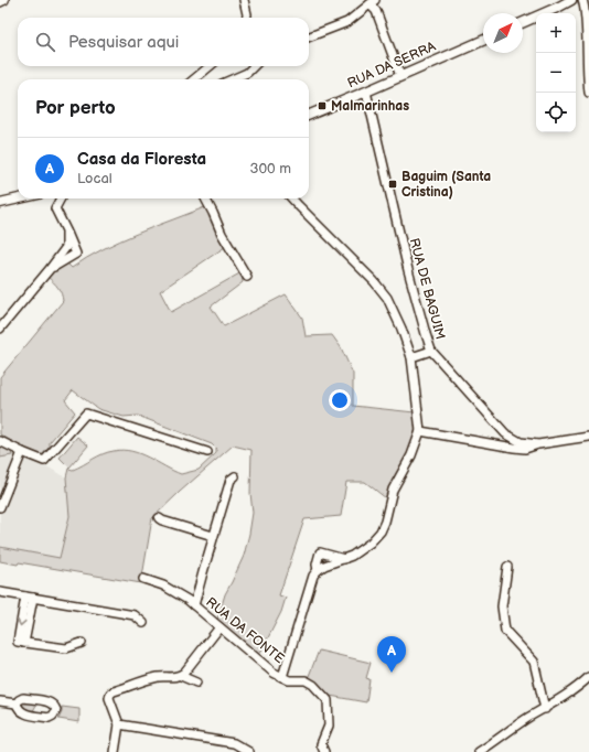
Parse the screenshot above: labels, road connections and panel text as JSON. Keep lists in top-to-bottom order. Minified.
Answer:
{"streets":{"main road":["RUA DA SERRA"],"street":["RUA DE BAGUIM","RUA DA FONTE"]},"crossings":[["RUA DA SERRA","RUA DE BAGUIM"]],"places":{"transit":["Malmarinhas","Baguim (Santa Cristina)"]},"north":"top right","page":{"map_buttons":["+","−"],"search":"Pesquisar aqui","heading":"Por perto","list":[{"mark":"A","name":"Casa da Floresta","note":"Local","value":"300 m"}],"pins":"A"}}
